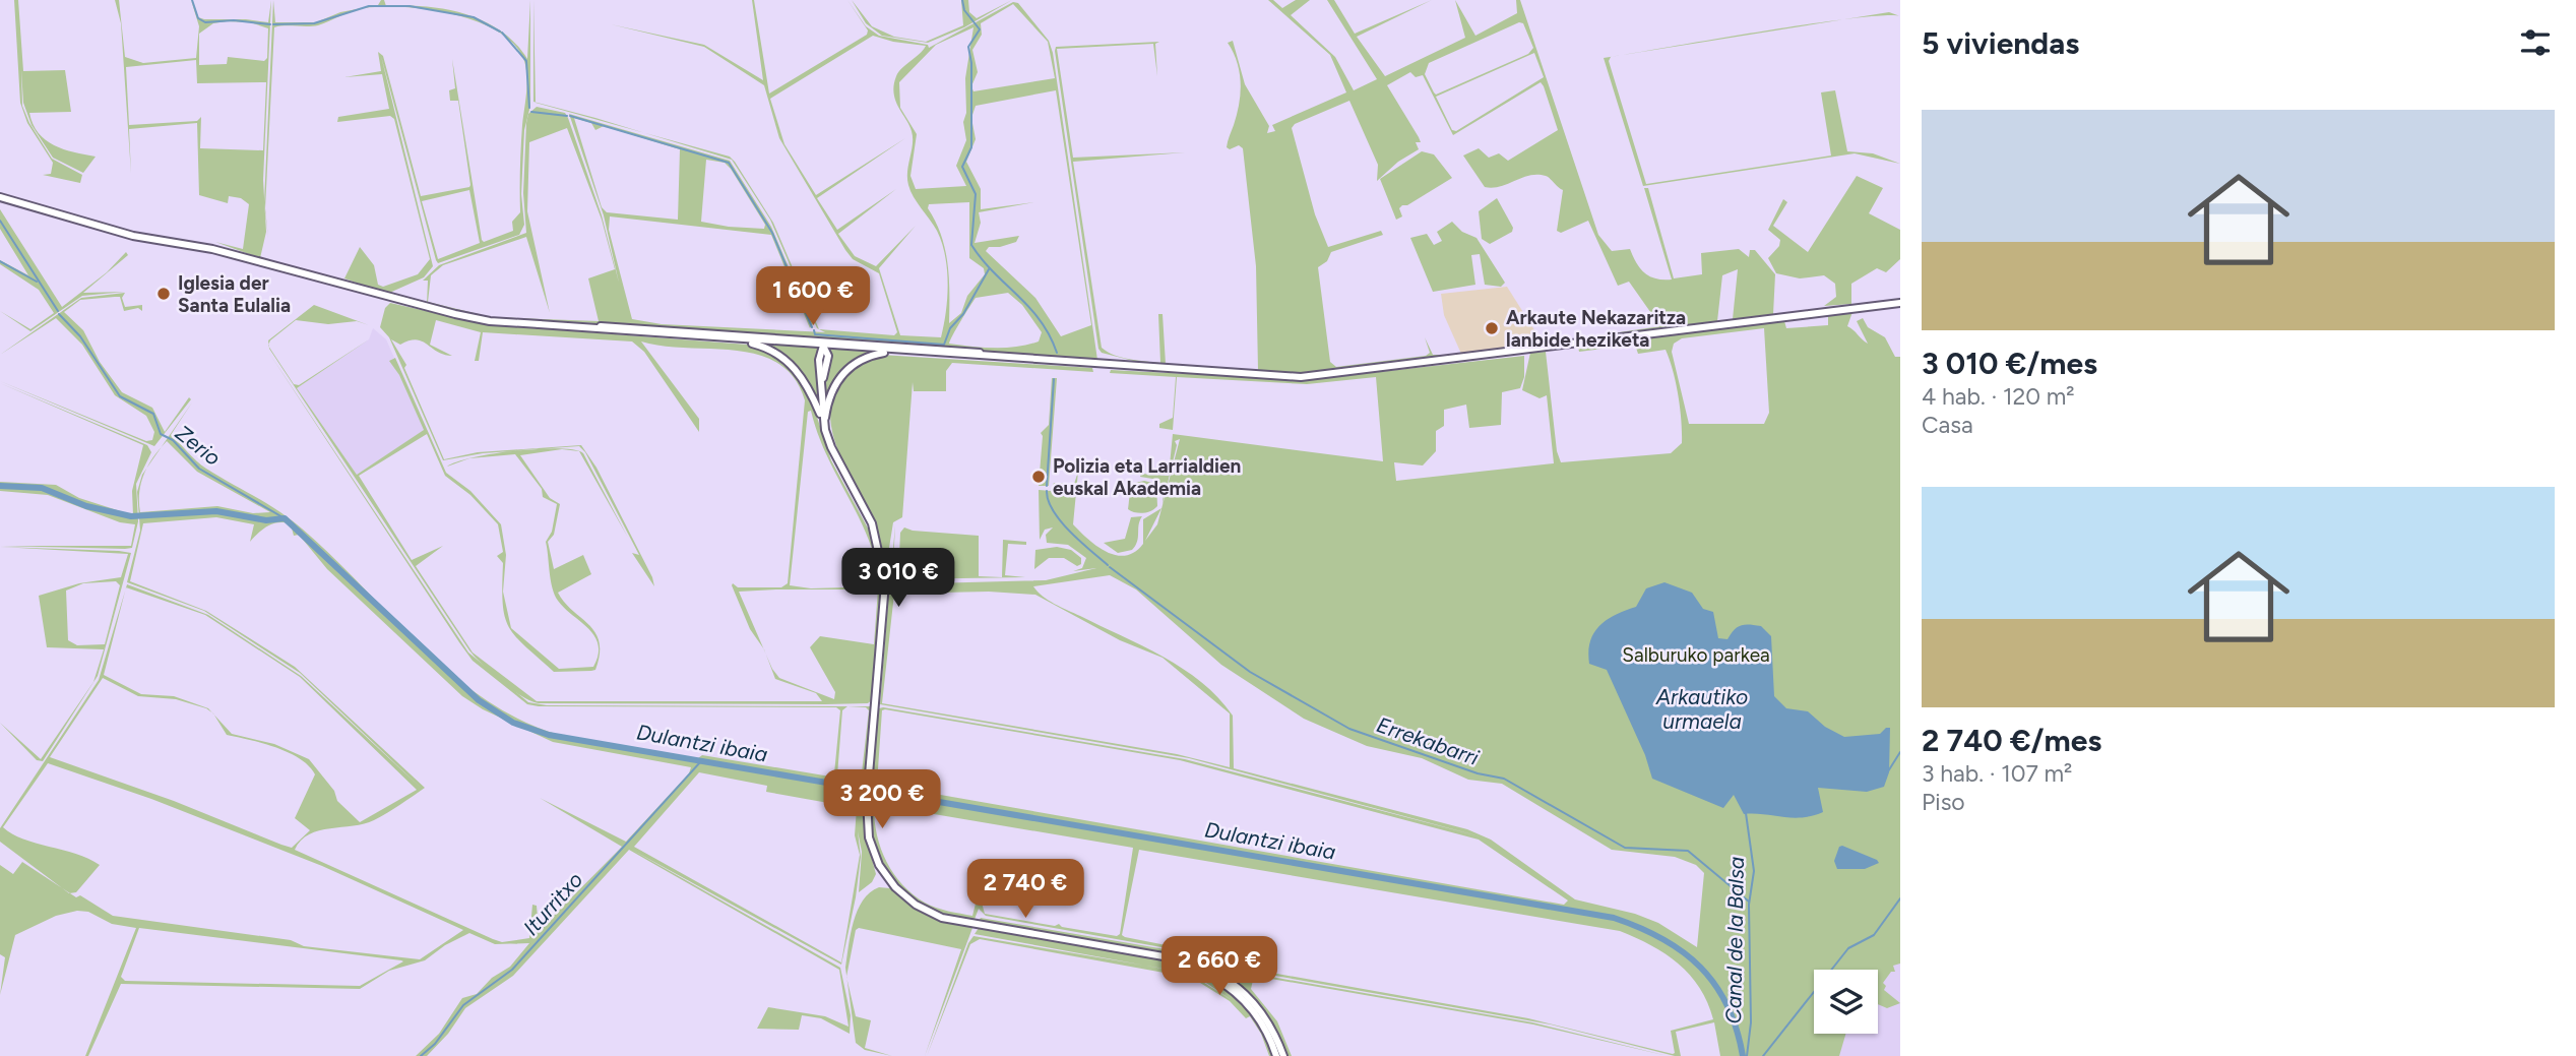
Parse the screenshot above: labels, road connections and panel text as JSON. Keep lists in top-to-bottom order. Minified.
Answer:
{"water":["Zerio","Arkautiko urmaela","Errekabarri","Dulantzi ibaia","Iturritxo","Canal de la Balsa"],"parks":["Salburuko parkea"],"places":["Iglesia der Santa Eulalia","Arkaute Nekazaritza lanbide heziketa","Polizia eta Larrialdien euskal Akademia"],"page":{"heading":"5 viviendas","list":[{"name":"3 010 €/mes","note":"4 hab. · 120 m² · Casa"},{"name":"2 740 €/mes","note":"3 hab. · 107 m² · Piso"}],"price":["1 600 €","3 010 €","3 200 €","2 740 €","2 660 €"]}}
